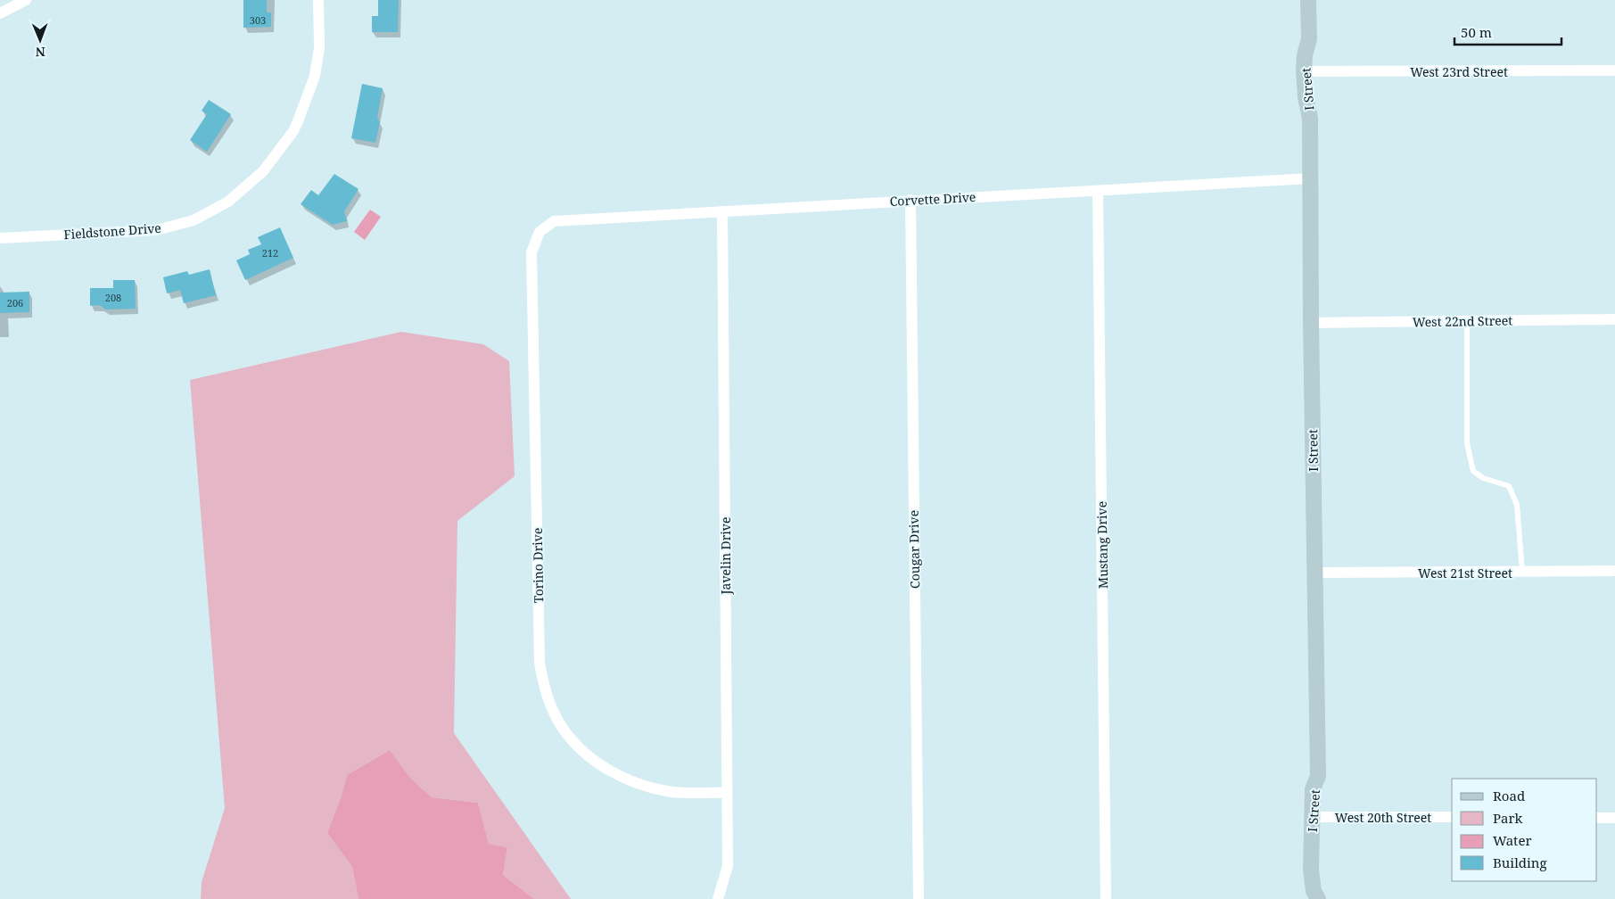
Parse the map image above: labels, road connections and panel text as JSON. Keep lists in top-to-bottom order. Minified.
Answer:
{"streets":{"street":["West 23rd Street","I Street","Corvette Drive","Fieldstone Drive","West 22nd Street","Mustang Drive","Cougar Drive","Javelin Drive","Torino Drive","West 21st Street","West 20th Street"]},"crossings":[["West 23rd Street","I Street"],["I Street","Corvette Drive"],["I Street","West 22nd Street"],["I Street","West 21st Street"],["I Street","West 20th Street"],["Corvette Drive","Mustang Drive"],["Corvette Drive","Cougar Drive"],["Corvette Drive","Javelin Drive"],["Corvette Drive","Torino Drive"],["Javelin Drive","Torino Drive"]],"house_numbers":["303","212","208","206"],"legend":["Road","Park","Water","Building"],"scale_bar":"50 m","north":"bottom"}
